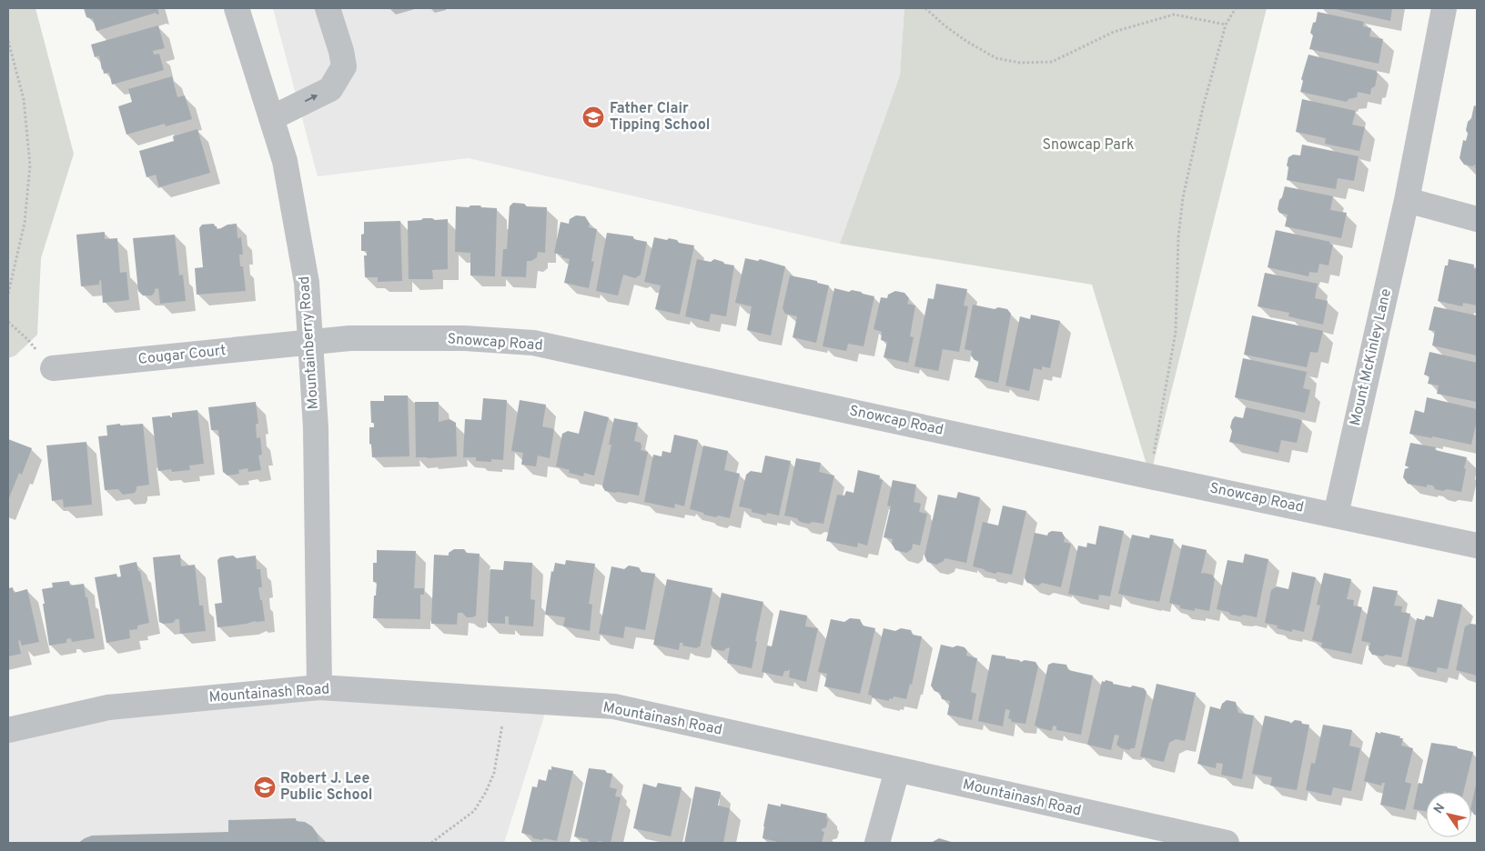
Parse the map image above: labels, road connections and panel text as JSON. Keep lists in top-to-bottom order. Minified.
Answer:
{"streets":{"street":["Mountainberry Road","Snowcap Road","Cougar Court","Mount McKinley Lane","Mountainash Road"]},"crossings":[["Mountainberry Road","Snowcap Road"],["Mountainberry Road","Cougar Court"],["Mountainberry Road","Mountainash Road"],["Snowcap Road","Cougar Court"],["Snowcap Road","Mount McKinley Lane"]],"parks":["Snowcap Park"],"places":{"school or university":["Father Clair Tipping School","Robert J. Lee Public School"]},"north":"top left"}
